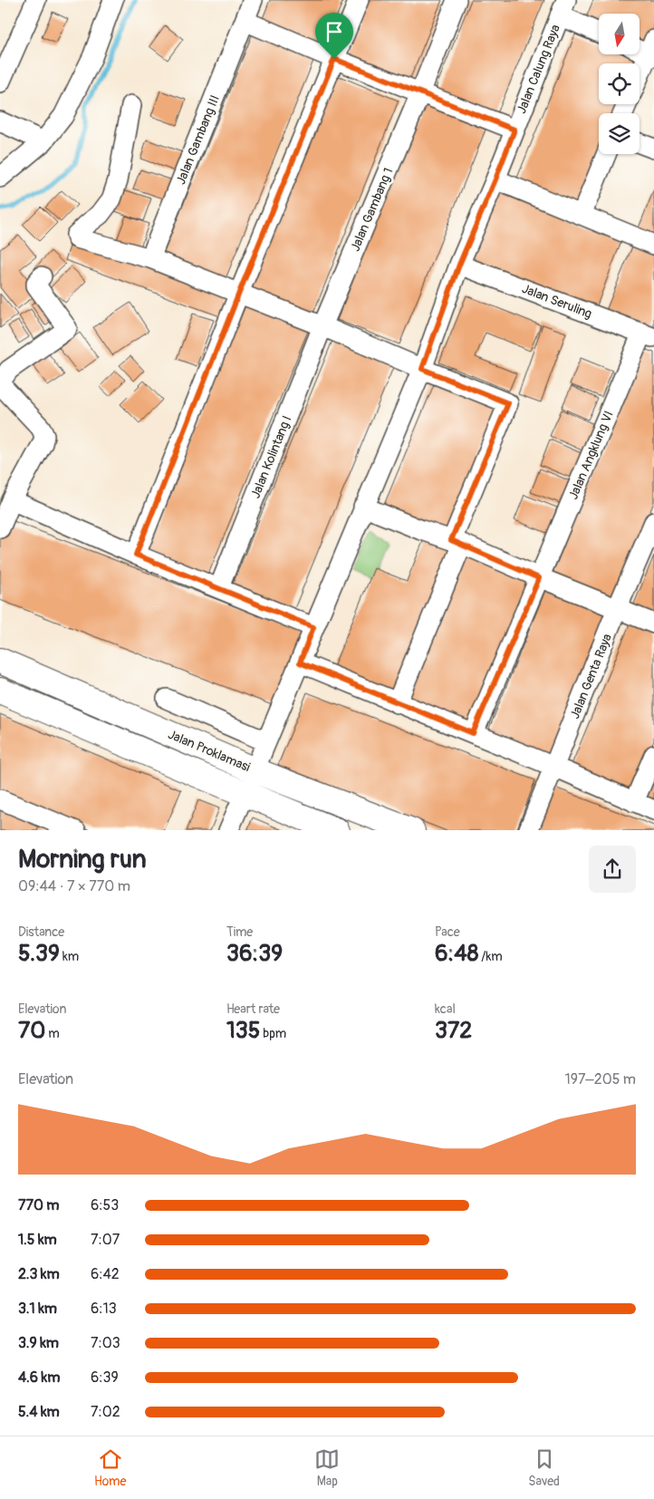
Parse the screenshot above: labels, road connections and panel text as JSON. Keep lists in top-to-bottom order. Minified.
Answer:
{"streets":{"street":["Jalan Calung Raya","Jalan Gambang III","Jalan Gambang 1","Jalan Seruling","Jalan Angklung VI","Jalan Kolintang I","Jalan Genta Raya","Jalan Proklamasi"]},"crossings":[["Jalan Calung Raya","Jalan Seruling"],["Jalan Calung Raya","Jalan Proklamasi"],["Jalan Gambang 1","Jalan Kolintang I"],["Jalan Seruling","Jalan Angklung VI"]],"north":"bottom","page":{"heading":["Morning run","09:44 · 7 × 770 m"],"stats":[["Distance","5.39 km"],["Time","36:39"],["Pace","6:48 /km"],["Elevation","70 m"],["Heart rate","135 bpm"],["kcal","372"]],"chart":["Elevation","197–205 m"],"list":[{"name":"770 m","note":"6:53"},{"name":"1.5 km","note":"7:07"},{"name":"2.3 km","note":"6:42"},{"name":"3.1 km","note":"6:13"},{"name":"3.9 km","note":"7:03"},{"name":"4.6 km","note":"6:39"},{"name":"5.4 km","note":"7:02"}],"tabs":["Home","Map","Saved"]}}
